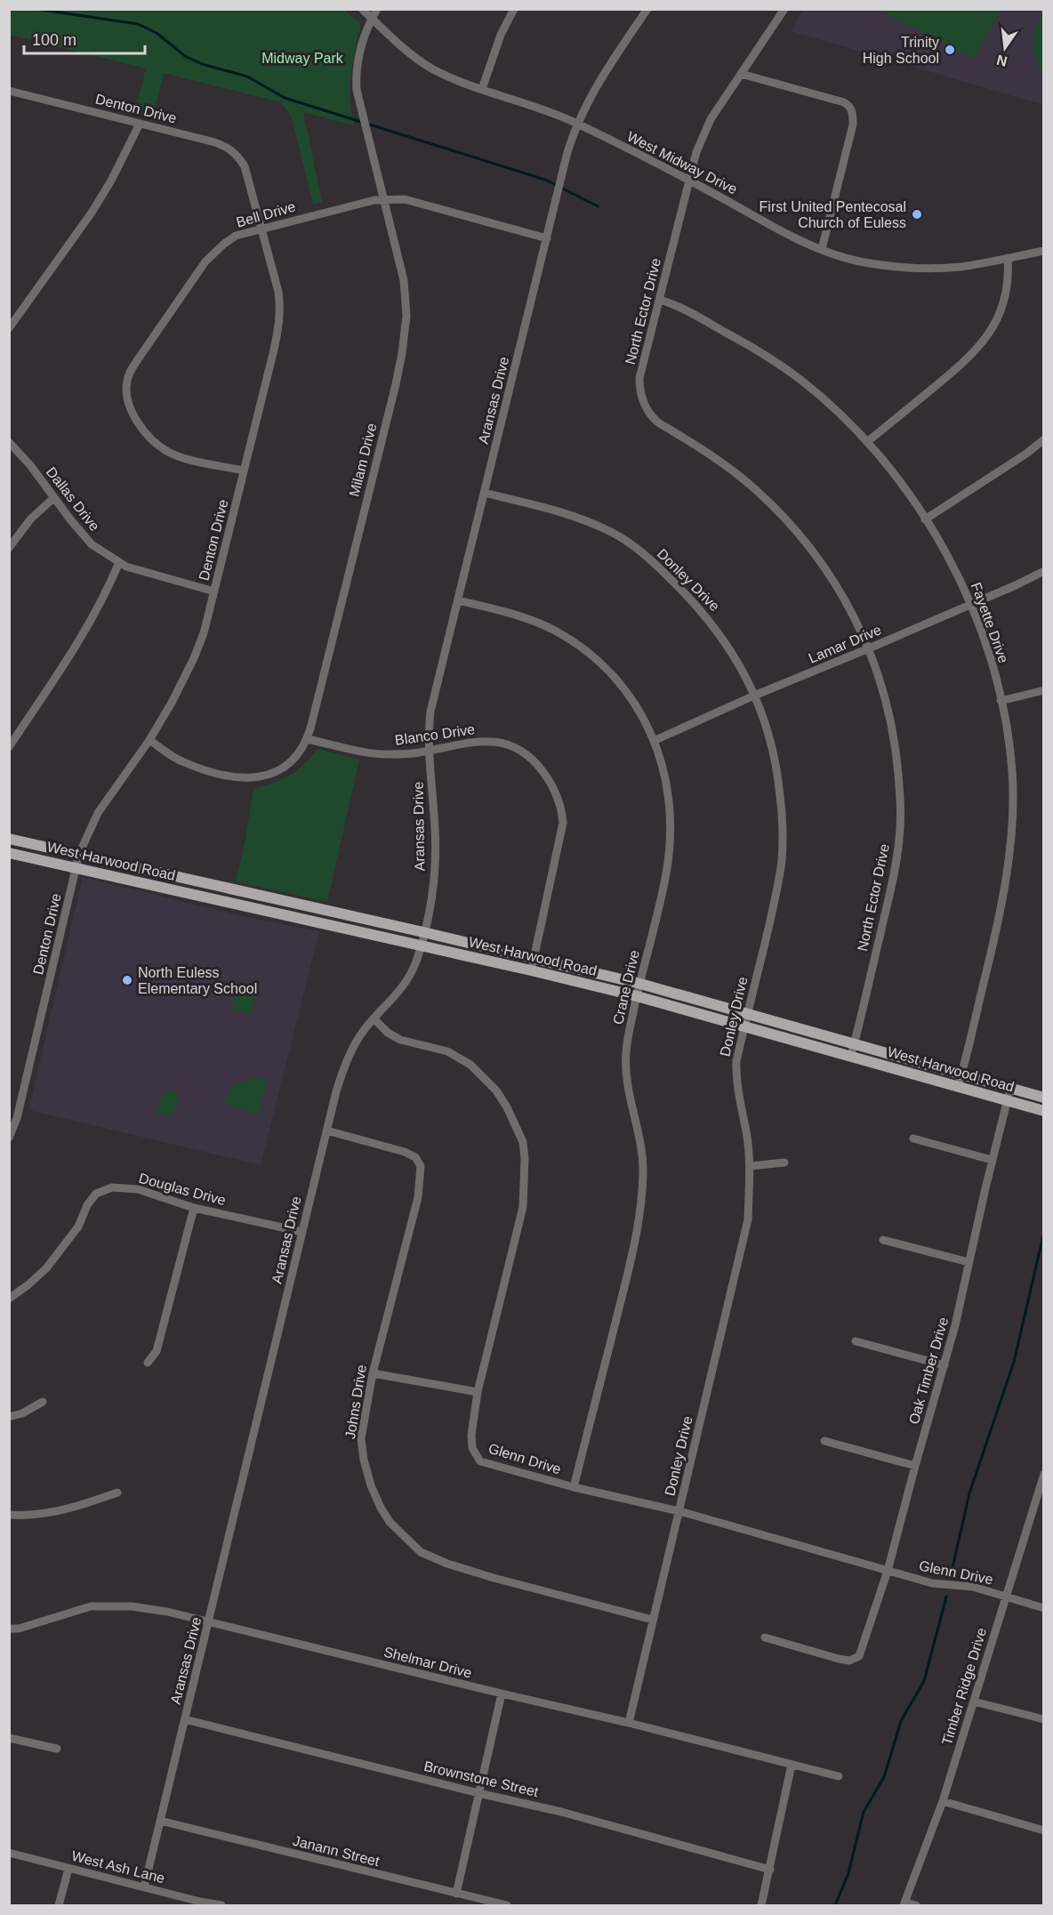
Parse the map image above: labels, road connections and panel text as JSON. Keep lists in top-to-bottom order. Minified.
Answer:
{"streets":{"main road":["West Harwood Road"],"street":["Denton Drive","West Midway Drive","Bell Drive","North Ector Drive","Aransas Drive","Milam Drive","Dallas Drive","Donley Drive","Fayette Drive","Lamar Drive","Blanco Drive","Crane Drive","Douglas Drive","Oak Timber Drive","Johns Drive","Glenn Drive","Shelmar Drive","Timber Ridge Drive","Brownstone Street","Janann Street","West Ash Lane"]},"crossings":[["Denton Drive","Bell Drive"],["Denton Drive","Milam Drive"],["Denton Drive","Dallas Drive"],["Denton Drive","West Harwood Road"],["West Midway Drive","North Ector Drive"],["West Midway Drive","Aransas Drive"],["West Midway Drive","Milam Drive"],["Bell Drive","Aransas Drive"],["Bell Drive","Milam Drive"],["North Ector Drive","Fayette Drive"],["North Ector Drive","Lamar Drive"],["North Ector Drive","West Harwood Road"],["Aransas Drive","Donley Drive"],["Aransas Drive","Blanco Drive"],["Aransas Drive","West Harwood Road"],["Aransas Drive","Crane Drive"],["Aransas Drive","Douglas Drive"],["Aransas Drive","Johns Drive"],["Aransas Drive","Glenn Drive"],["Aransas Drive","Shelmar Drive"],["Aransas Drive","Brownstone Street"],["Aransas Drive","Janann Street"],["Aransas Drive","West Ash Lane"],["Milam Drive","Blanco Drive"],["Donley Drive","Lamar Drive"],["Donley Drive","West Harwood Road"],["Donley Drive","Johns Drive"],["Donley Drive","Glenn Drive"],["Donley Drive","Shelmar Drive"],["Fayette Drive","Lamar Drive"],["Fayette Drive","West Harwood Road"],["Lamar Drive","Crane Drive"],["Blanco Drive","West Harwood Road"],["West Harwood Road","Crane Drive"],["West Harwood Road","Oak Timber Drive"],["Crane Drive","Glenn Drive"],["Oak Timber Drive","Glenn Drive"],["Glenn Drive","Timber Ridge Drive"]],"parks":["Midway Park"],"places":["Trinity High School","First United Pentecosal Church of Euless","North Euless Elementary School"],"scale_bar":"100 m","north":"bottom"}
